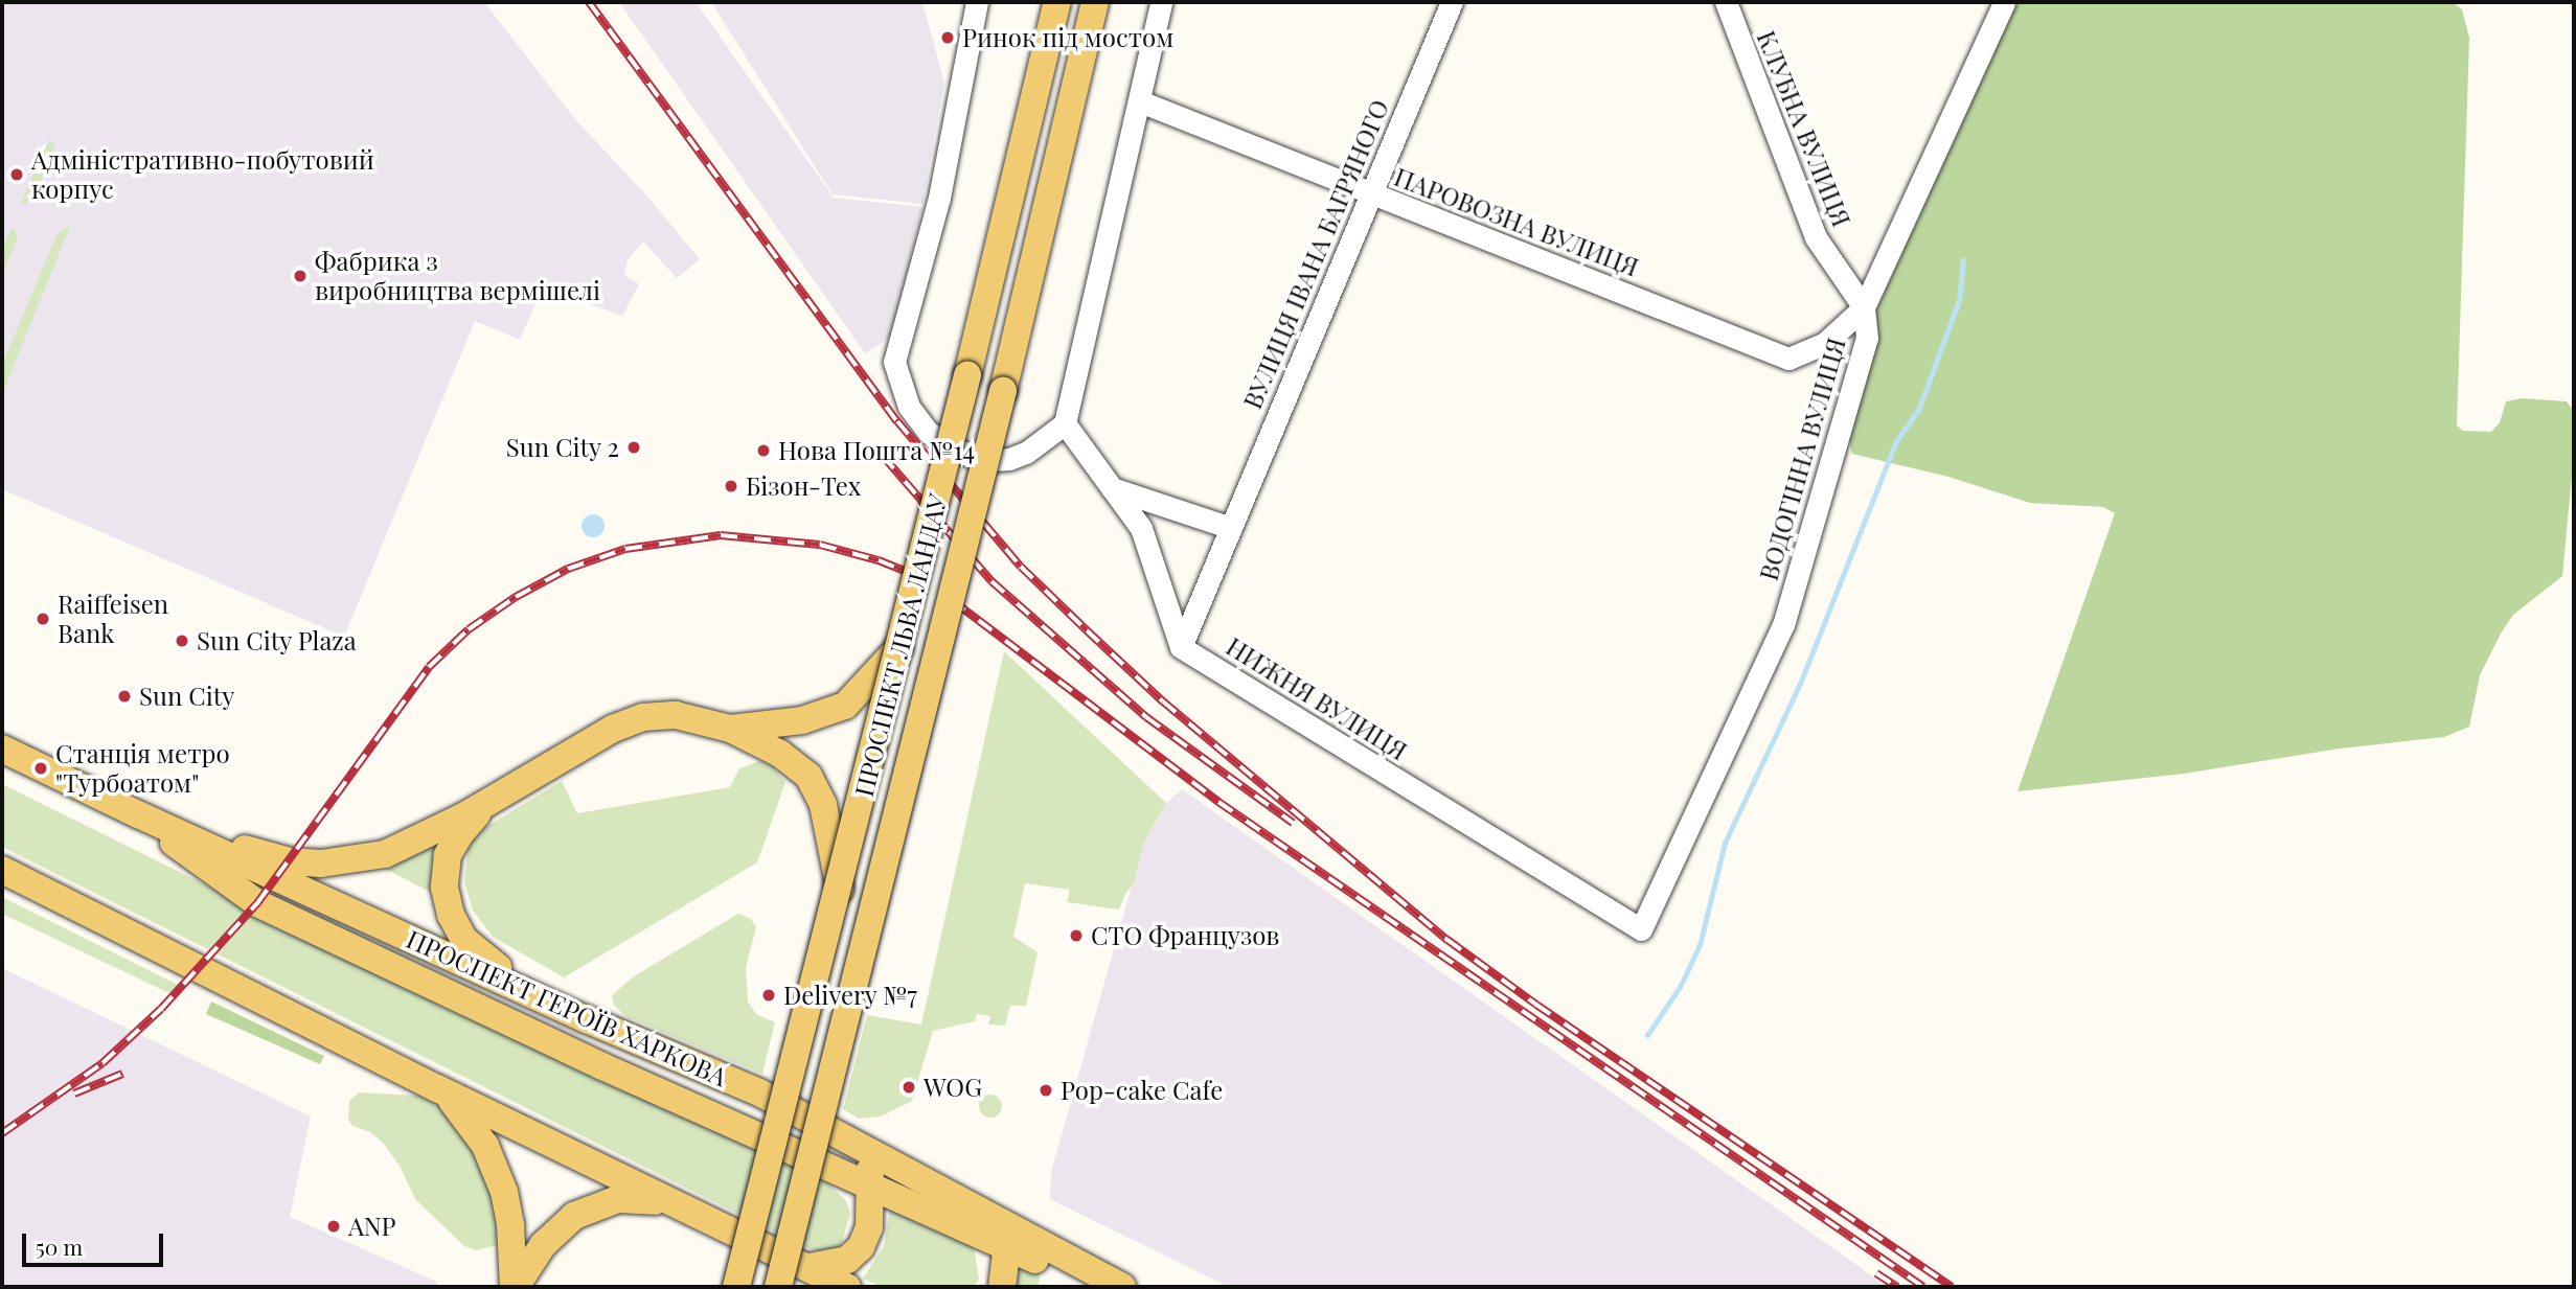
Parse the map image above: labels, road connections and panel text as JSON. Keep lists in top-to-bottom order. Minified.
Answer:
{"streets":{"main road":["ПРОСПЕКТ ЛЬВА ЛАНДАУ","ПРОСПЕКТ ГЕРОЇВ ХАРКОВА"],"street":["КЛУБНА ВУЛИЦЯ","ПАРОВОЗНА ВУЛИЦЯ","ВУЛИЦЯ ІВАНА БАГРЯНОГО","ВОДОГІННА ВУЛИЦЯ","НИЖНЯ ВУЛИЦЯ"]},"crossings":[["КЛУБНА ВУЛИЦЯ","ПАРОВОЗНА ВУЛИЦЯ"],["КЛУБНА ВУЛИЦЯ","ВОДОГІННА ВУЛИЦЯ"],["ПАРОВОЗНА ВУЛИЦЯ","ВУЛИЦЯ ІВАНА БАГРЯНОГО"],["ПАРОВОЗНА ВУЛИЦЯ","ВОДОГІННА ВУЛИЦЯ"],["ВУЛИЦЯ ІВАНА БАГРЯНОГО","НИЖНЯ ВУЛИЦЯ"],["ВОДОГІННА ВУЛИЦЯ","НИЖНЯ ВУЛИЦЯ"]],"places":["Ринок під мостом","Адміністративно-побутовий корпус","Фабрика з виробництва вермішелі","Sun City 2","Нова Пошта №14","Бізон-Тех","Raiffeisen Bank","Sun City Plaza","Sun City","Станція метро \"Турбоатом\"","СТО Французов","Delivery №7","WOG","Pop-cake Cafe","ANP"],"scale_bar":"50 m"}
